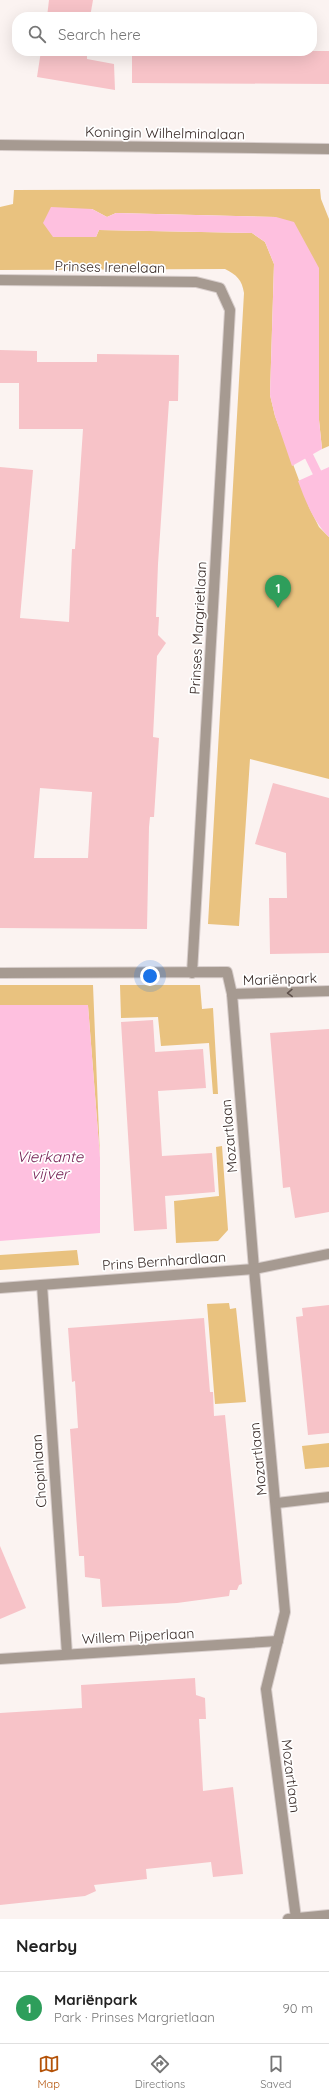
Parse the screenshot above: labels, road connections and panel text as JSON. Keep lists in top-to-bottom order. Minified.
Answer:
{"streets":{"street":["Koningin Wilhelminalaan","Prinses Irenelaan","Prinses Margrietlaan","Mariënpark","Mozartlaan","Prins Bernhardlaan","Chopinlaan","Willem Pijperlaan"]},"crossings":[["Prinses Irenelaan","Prinses Margrietlaan"],["Prinses Margrietlaan","Mozartlaan"],["Mariënpark","Mozartlaan"],["Mozartlaan","Prins Bernhardlaan"],["Mozartlaan","Willem Pijperlaan"],["Prins Bernhardlaan","Chopinlaan"],["Chopinlaan","Willem Pijperlaan"]],"one_way":["Mariënpark"],"water":["Vierkante vijver"],"page":{"search":"Search here","pins":"1","heading":"Nearby","list":[{"mark":"1","name":"Mariënpark","note":"Park · Prinses Margrietlaan","value":"90 m"}],"nav":["Map","Directions","Saved"]}}
